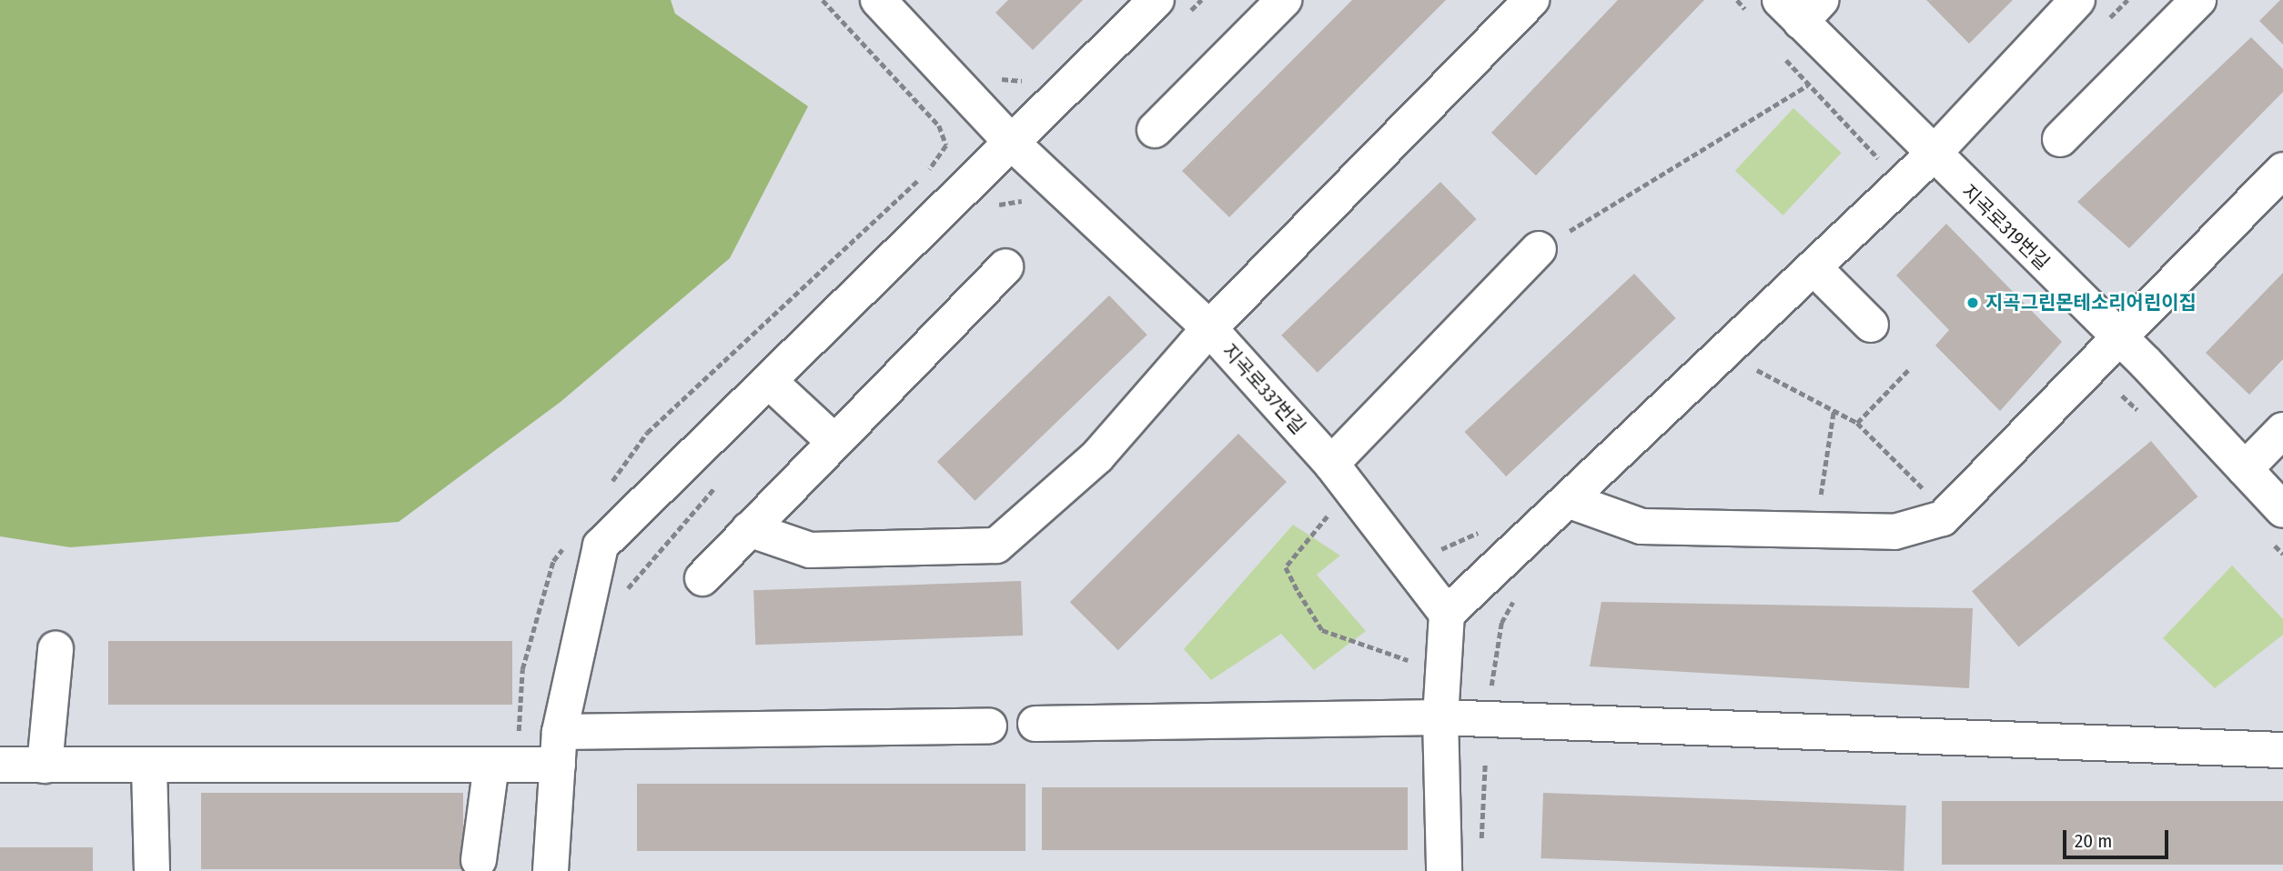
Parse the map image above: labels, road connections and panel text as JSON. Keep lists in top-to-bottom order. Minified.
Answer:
{"streets":{"street":["지곡로319번길","지곡로337번길"]},"places":["지곡그린몬테소리어린이집"],"scale_bar":"20 m"}
